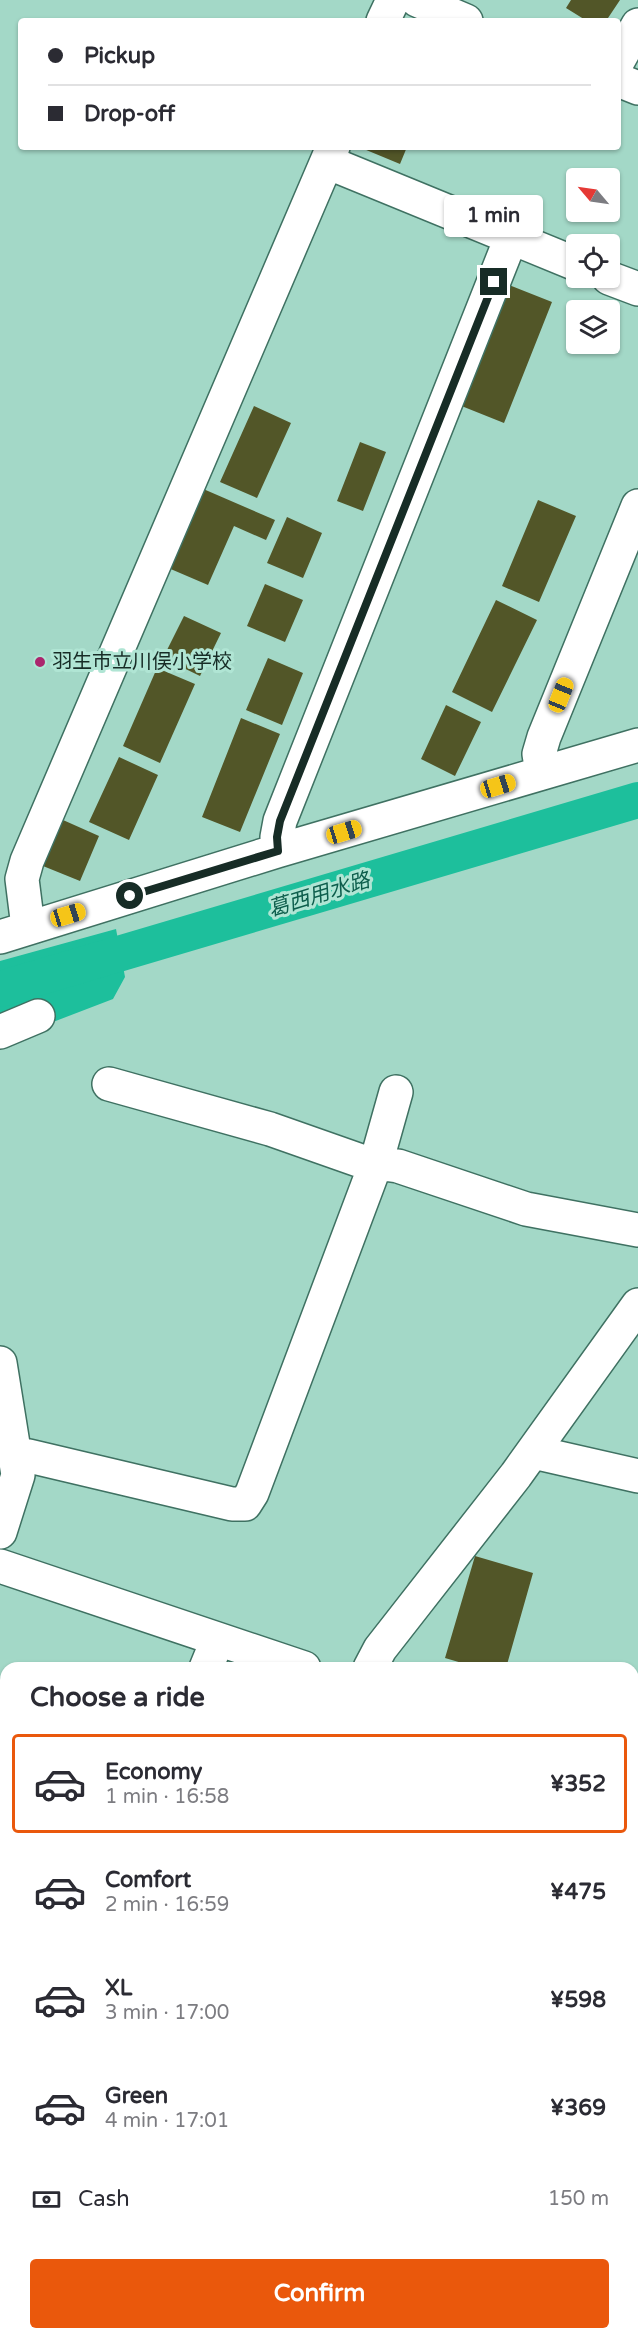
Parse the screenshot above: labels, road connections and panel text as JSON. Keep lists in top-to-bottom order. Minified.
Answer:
{"water":["葛西用水路"],"places":["羽生市立川俣小学校"],"north":"top left","page":{"banner":["Pickup","Drop-off"],"bubble":"1 min","heading":"Choose a ride","list":[{"name":"Economy","note":"1 min · 16:58","value":"¥352"},{"name":"Comfort","note":"2 min · 16:59","value":"¥475"},{"name":"XL","note":"3 min · 17:00","value":"¥598"},{"name":"Green","note":"4 min · 17:01","value":"¥369"}],"pay":["Cash","150 m"],"buttons":"Confirm"}}
